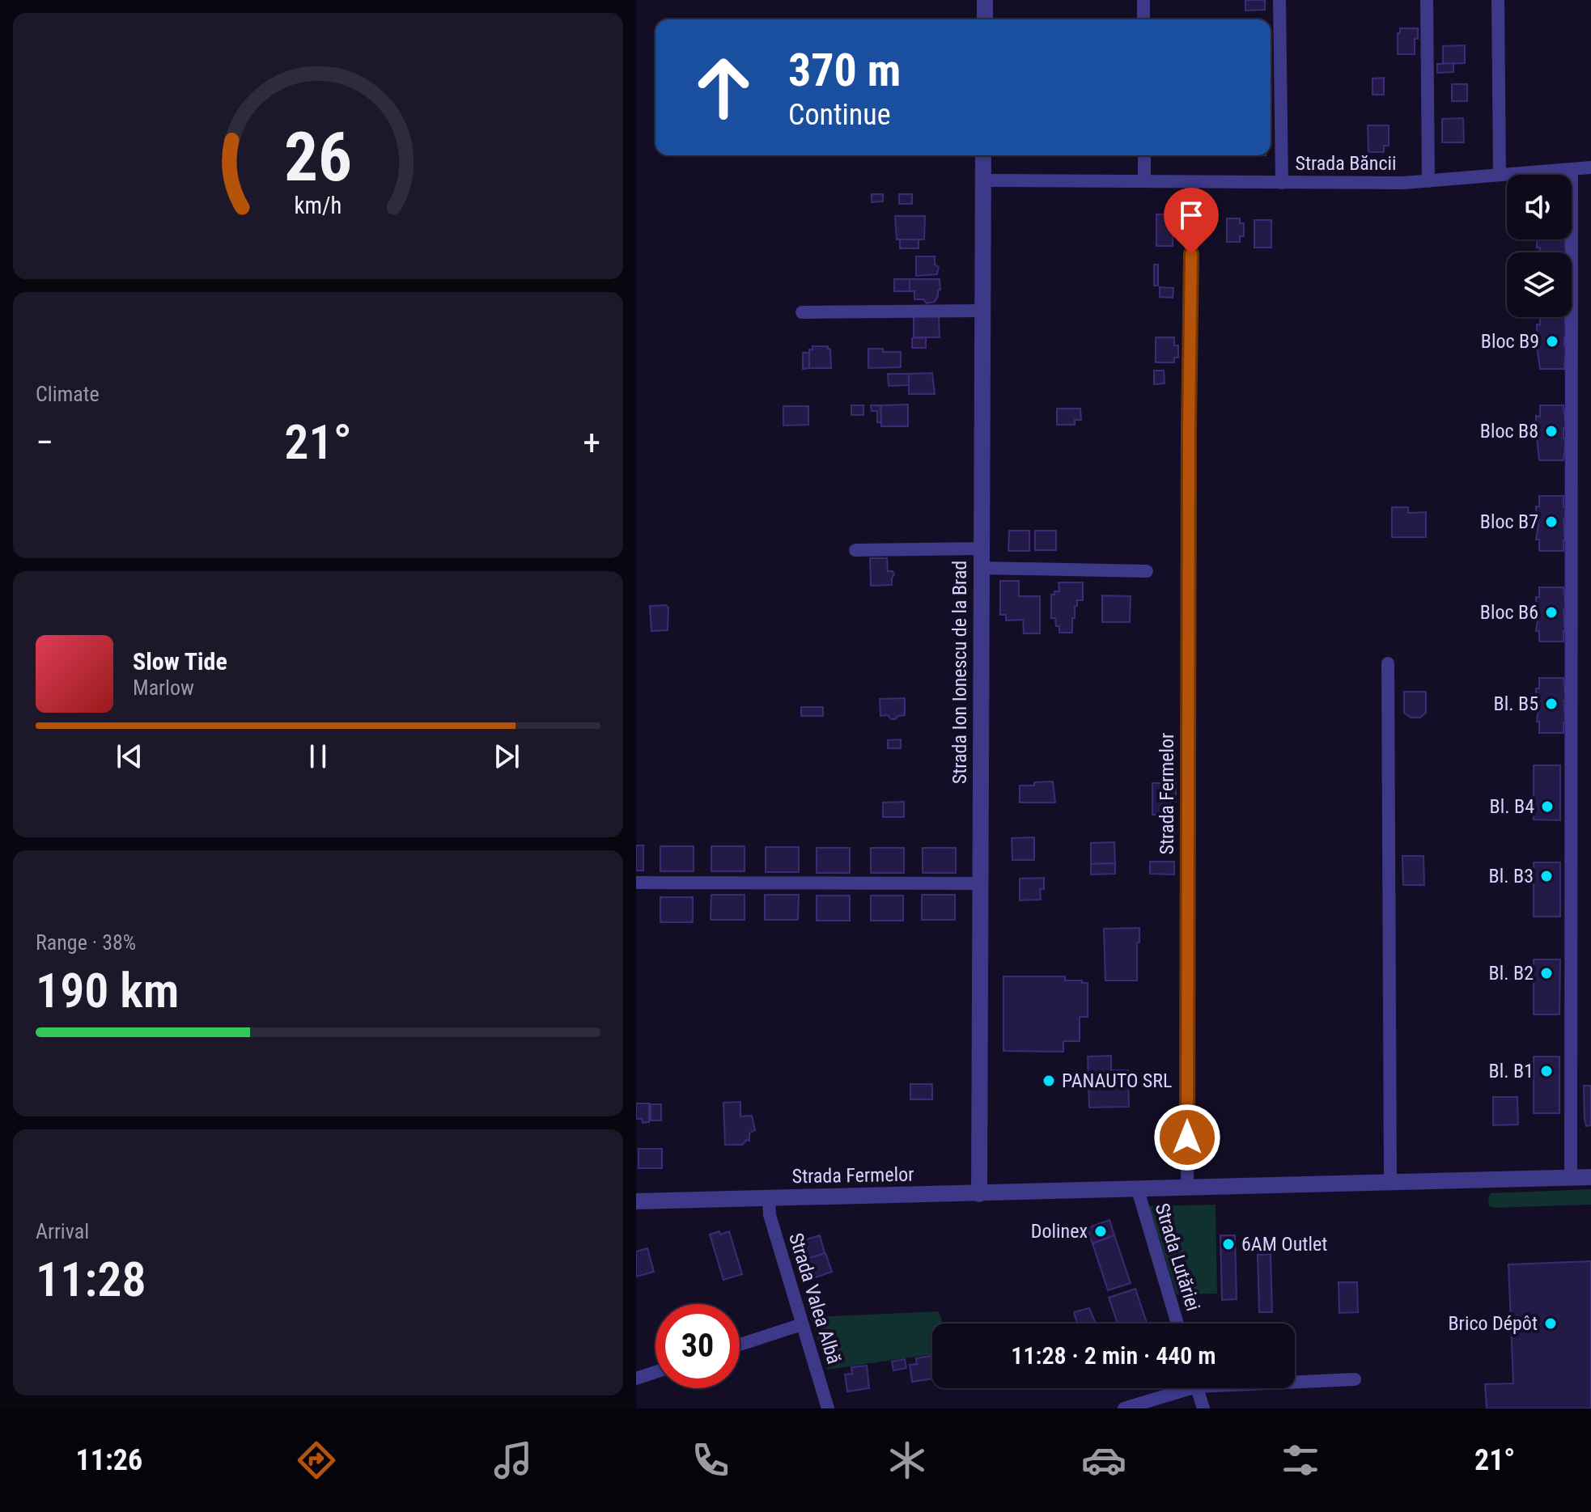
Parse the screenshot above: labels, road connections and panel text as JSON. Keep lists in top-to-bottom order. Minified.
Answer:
{"streets":{"street":["Strada Băncii","Strada Ion Ionescu de la Brad","Strada Fermelor","Strada Lutăriei","Strada Valea Albă"]},"crossings":[["Strada Băncii","Strada Ion Ionescu de la Brad"],["Strada Băncii","Strada Fermelor"],["Strada Ion Ionescu de la Brad","Strada Fermelor"],["Strada Fermelor","Strada Lutăriei"],["Strada Fermelor","Strada Valea Albă"]],"places":["Bloc B9","Bloc B8","Bloc B7","Bloc B6","Bl. B5","Bl. B4","Bl. B3","Bl. B2","Bl. B1","PANAUTO SRL","Dolinex","6AM Outlet","Brico Dépôt"],"page":{"turn":["370 m","Continue"],"tile":["Climate",["Range · 38%","190 km"],["Arrival","11:28"]],"heat":["−","21°","+"],"song":["Slow Tide","Marlow"],"limit":"30","trip":"11:28 · 2 min · 440 m","tabs":["11:26","21°"],"gauge":["26","km/h"]}}
